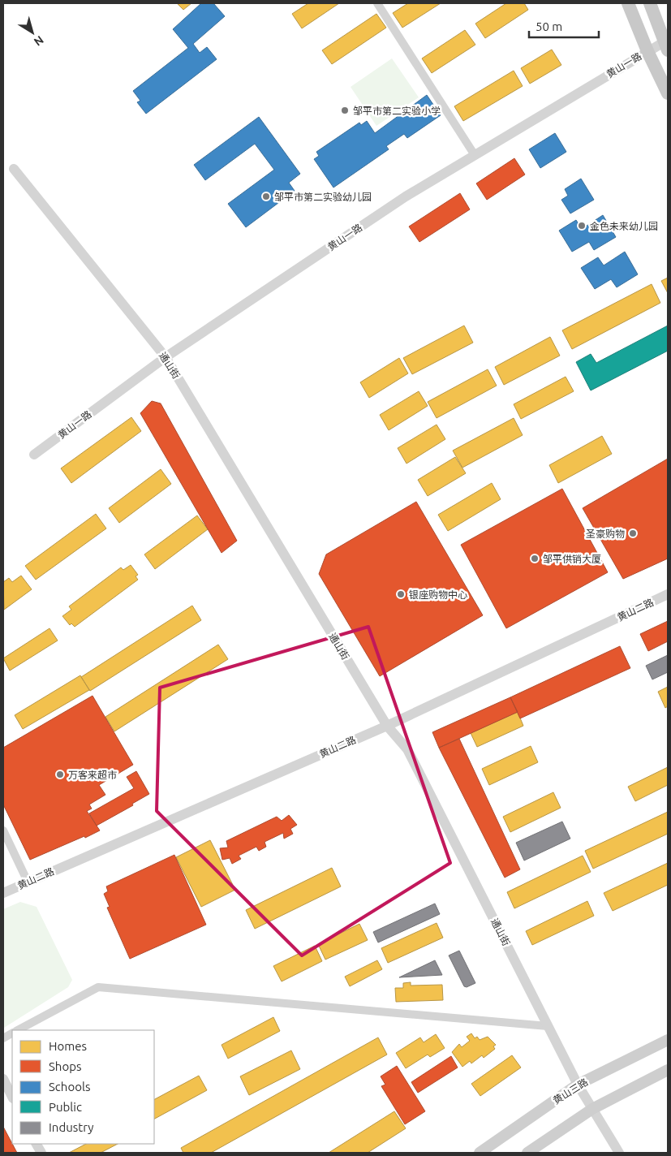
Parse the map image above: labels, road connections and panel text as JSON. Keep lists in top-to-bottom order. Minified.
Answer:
{"streets":{"main road":["黄山三路"],"street":["黄山一路","通山街","黄山二路"]},"crossings":[["黄山一路","通山街"],["通山街","黄山二路"],["通山街","黄山三路"]],"places":["邹平市第二实验小学","邹平市第二实验幼儿园","金色未来幼儿园","圣豪购物","邹平供销大厦","银座购物中心","万客来超市"],"legend":["Homes","Shops","Schools","Public","Industry"],"scale_bar":"50 m","north":"bottom right"}
